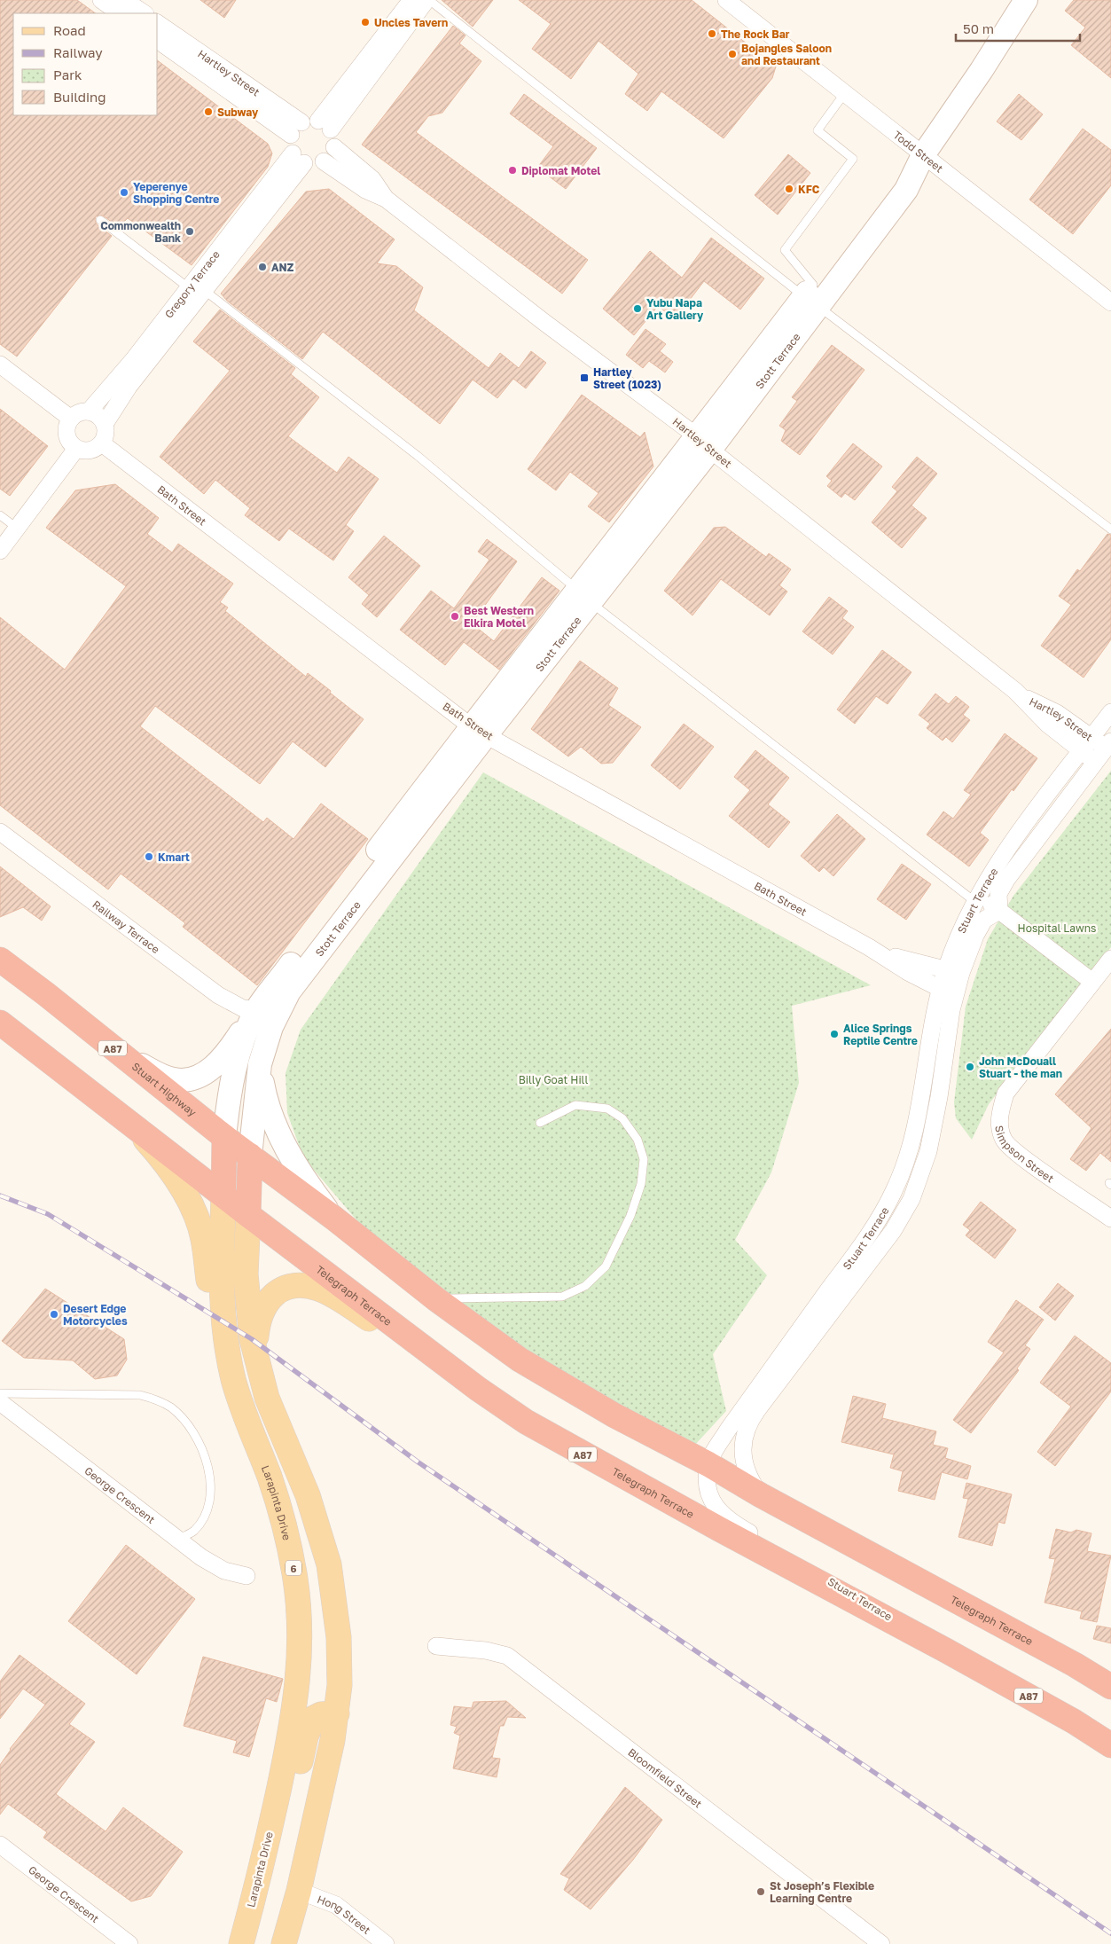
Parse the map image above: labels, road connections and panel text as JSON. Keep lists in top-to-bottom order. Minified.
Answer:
{"streets":{"highway":["A87","Stuart Highway","Telegraph Terrace","6"],"main road":["Stott Terrace","Larapinta Drive"],"street":["Hartley Street","Todd Street","Gregory Terrace","Bath Street","Stuart Terrace","Railway Terrace","Simpson Street","George Crescent","Bloomfield Street","Hong Street"]},"crossings":[["Hartley Street","Gregory Terrace"],["Hartley Street","Stott Terrace"],["Hartley Street","Stuart Terrace"],["Todd Street","Stott Terrace"],["Gregory Terrace","Bath Street"],["Stott Terrace","Bath Street"],["Stott Terrace","Railway Terrace"],["Stott Terrace","Stuart Highway"],["Stott Terrace","Telegraph Terrace"],["Stott Terrace","6"],["Bath Street","Stuart Terrace"],["Stuart Terrace","Telegraph Terrace"],["A87","Telegraph Terrace"],["A87","Larapinta Drive"],["A87","6"],["Stuart Highway","Telegraph Terrace"],["Stuart Highway","6"],["Telegraph Terrace","Larapinta Drive"],["Telegraph Terrace","6"],["Larapinta Drive","6"]],"parks":["Hospital Lawns","Billy Goat Hill"],"places":{"other":["Uncles Tavern","The Rock Bar","Bojangles Saloon and Restaurant","Subway","Diplomat Motel","KFC","Yeperenye Shopping Centre","Commonwealth Bank","ANZ","Yubu Napa Art Gallery","Best Western Elkira Motel","Kmart","Alice Springs Reptile Centre","John McDouall Stuart - the man","Desert Edge Motorcycles","St Joseph’s Flexible Learning Centre"],"transit":["Hartley Street (1023)"]},"legend":["Road","Railway","Park","Building"],"scale_bar":"50 m"}
